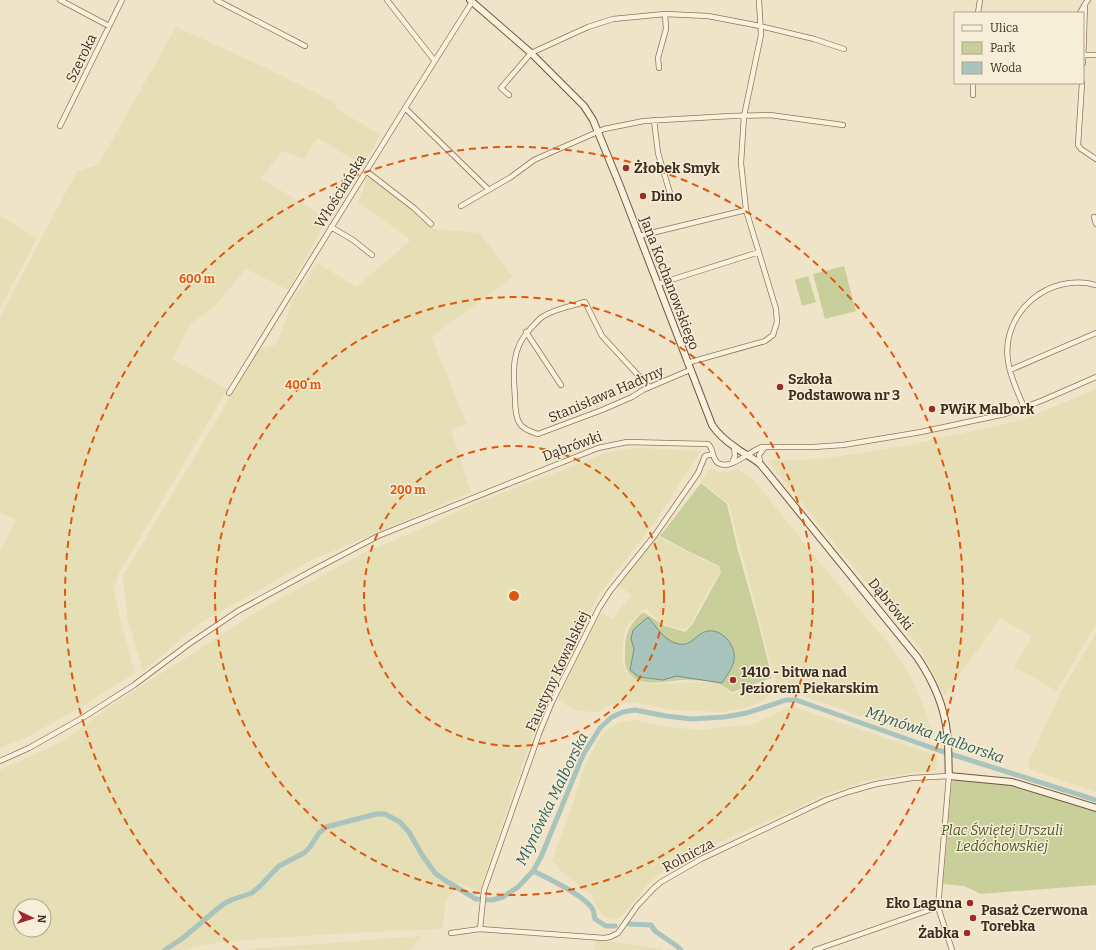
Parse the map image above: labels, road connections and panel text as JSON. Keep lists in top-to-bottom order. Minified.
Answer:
{"streets":{"street":["Szeroka","Włościańska","Jana Kochanowskiego","Stanisława Hadyny","Dąbrówki","Faustyny Kowalskiej","Rolnicza"]},"crossings":[["Włościańska","Jana Kochanowskiego"],["Jana Kochanowskiego","Stanisława Hadyny"],["Jana Kochanowskiego","Dąbrówki"],["Dąbrówki","Faustyny Kowalskiej"],["Dąbrówki","Rolnicza"],["Faustyny Kowalskiej","Rolnicza"]],"water":["Młynówka Malborska"],"parks":["Plac Świętej Urszuli Ledóchowskiej"],"places":["Żłobek Smyk","Dino","Szkoła Podstawowa nr 3","PWiK Malbork","1410 - bitwa nad Jeziorem Piekarskim","Eko Laguna","Pasaż Czerwona Torebka","Żabka"],"legend":["Ulica","Park","Woda"],"north":"right","rings":["600 m","400 m","200 m"]}
